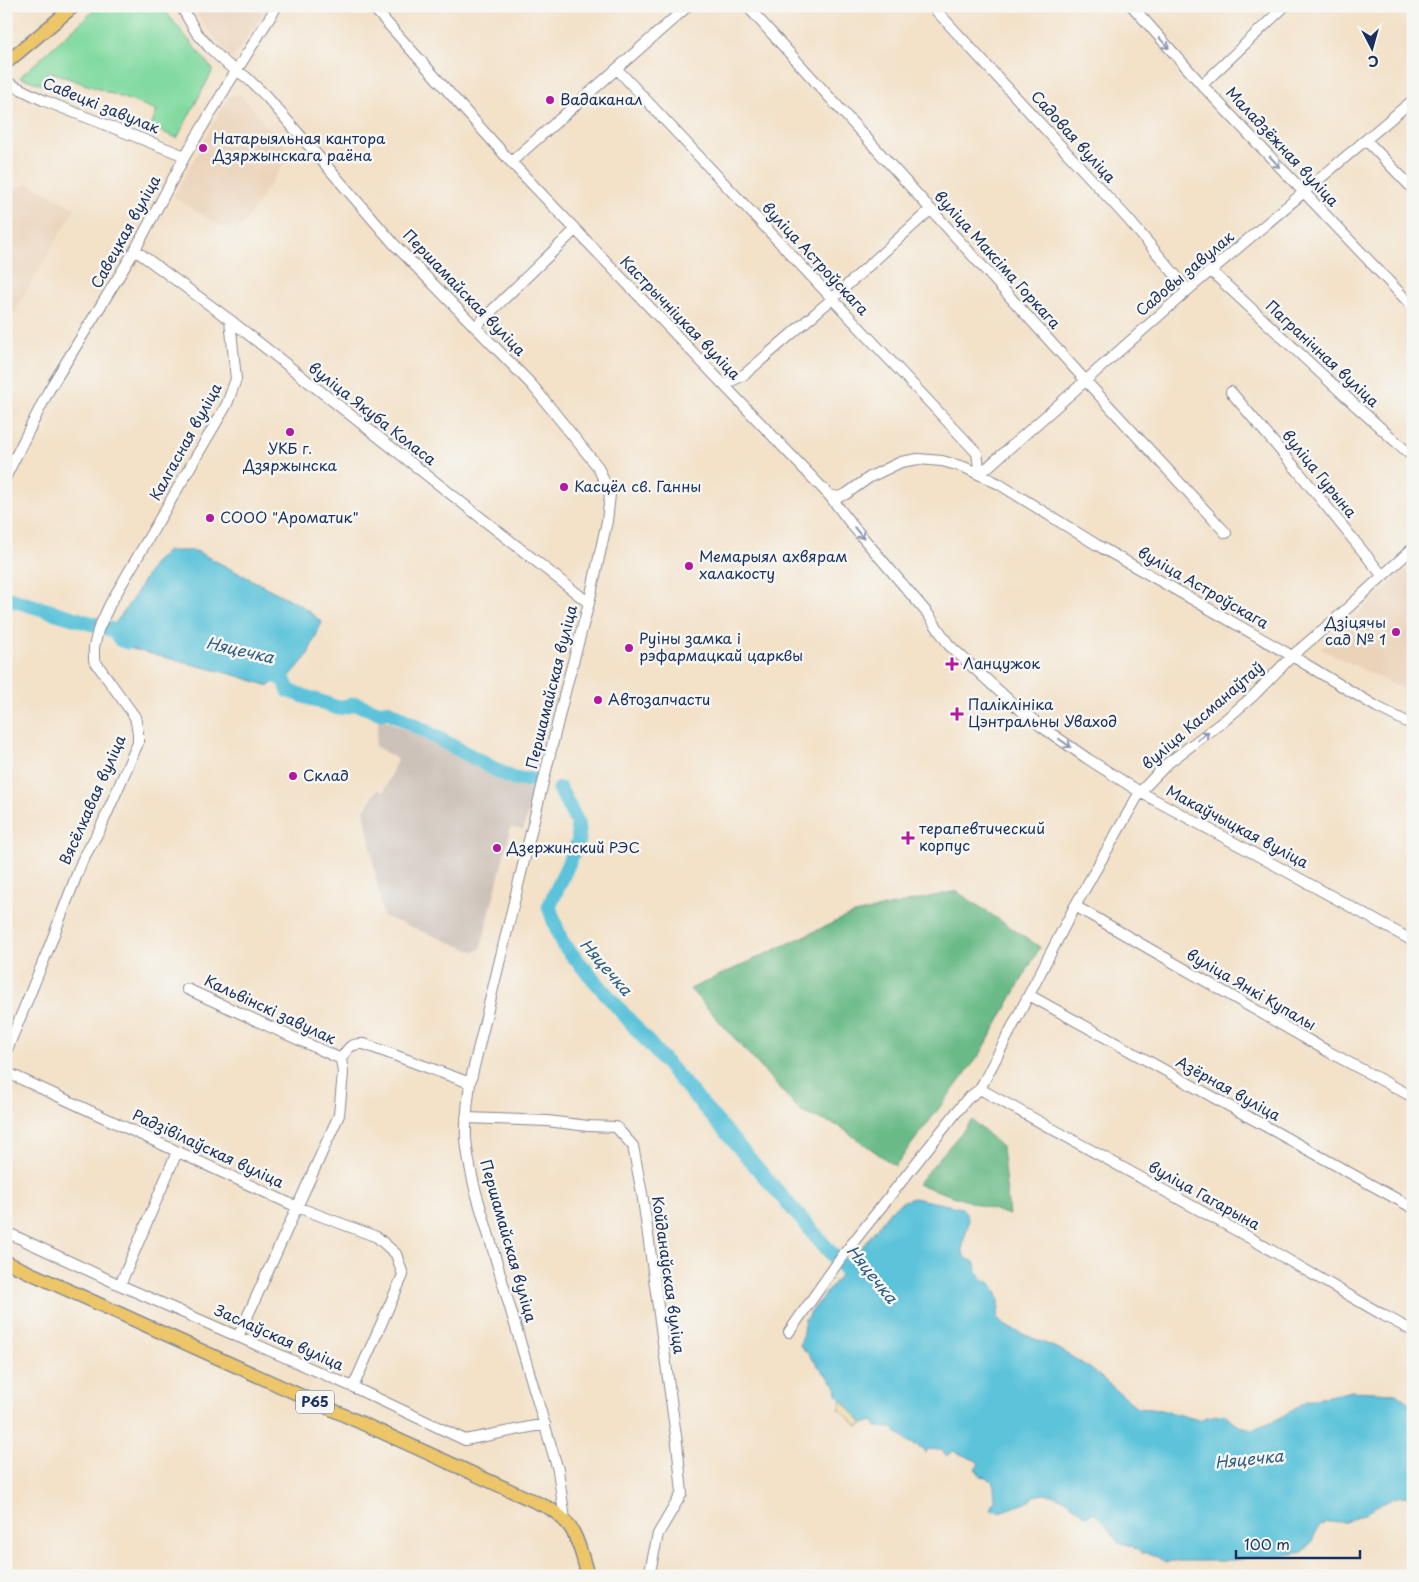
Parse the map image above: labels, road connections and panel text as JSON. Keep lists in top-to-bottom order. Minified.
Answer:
{"streets":{"main road":["Р65"],"street":["Савецкі завулак","Садовая вуліца","Маладзёжная вуліца","Савецкая вуліца","вуліца Астроўскага","вуліца Максіма Горкага","Садовы завулак","Першамайская вуліца","Кастрычніцкая вуліца","Пагранічная вуліца","вуліца Якуба Коласа","Калгасная вуліца","вуліца Гурына","вуліца Касманаўтаў","Вясёлкавая вуліца","Макаўчыцкая вуліца","вуліца Янкі Купалы","Кальвінскі завулак","Азёрная вуліца","Радзівілаўская вуліца","вуліца Гагарына","Койданаўская вуліца","Заслаўская вуліца"]},"crossings":[["Савецкі завулак","Савецкая вуліца"],["Садовая вуліца","Садовы завулак"],["Маладзёжная вуліца","Садовы завулак"],["Савецкая вуліца","Першамайская вуліца"],["Савецкая вуліца","вуліца Якуба Коласа"],["вуліца Астроўскага","Садовы завулак"],["вуліца Астроўскага","Кастрычніцкая вуліца"],["вуліца Астроўскага","вуліца Касманаўтаў"],["вуліца Максіма Горкага","Садовы завулак"],["Садовы завулак","Пагранічная вуліца"],["Першамайская вуліца","вуліца Якуба Коласа"],["Першамайская вуліца","Койданаўская вуліца"],["Першамайская вуліца","Заслаўская вуліца"],["Першамайская вуліца","Р65"],["Кастрычніцкая вуліца","Макаўчыцкая вуліца"],["вуліца Якуба Коласа","Калгасная вуліца"],["Калгасная вуліца","Вясёлкавая вуліца"],["вуліца Гурына","вуліца Касманаўтаў"],["вуліца Касманаўтаў","Макаўчыцкая вуліца"],["вуліца Касманаўтаў","вуліца Янкі Купалы"],["вуліца Касманаўтаў","Азёрная вуліца"],["вуліца Касманаўтаў","вуліца Гагарына"],["Радзівілаўская вуліца","Заслаўская вуліца"]],"one_way":["Маладзёжная вуліца","Макаўчыцкая вуліца"],"water":["Няцечка"],"places":{"other":["Вадаканал","Натарыяльная кантора Дзяржынскага раёна","УКБ г. Дзяржынска","Касцёл св. Ганны","СООО \"Ароматик\"","Мемарыял ахвярам халакосту","Дзіцячы сад № 1","Руіны замка і рэфармацкай царквы","Автозапчасти","Склад","Дзержинский РЭС"],"health":["Ланцужок","Паліклініка Цэнтральны Уваход","терапевтический корпус"]},"scale_bar":"100 m","north":"bottom"}
